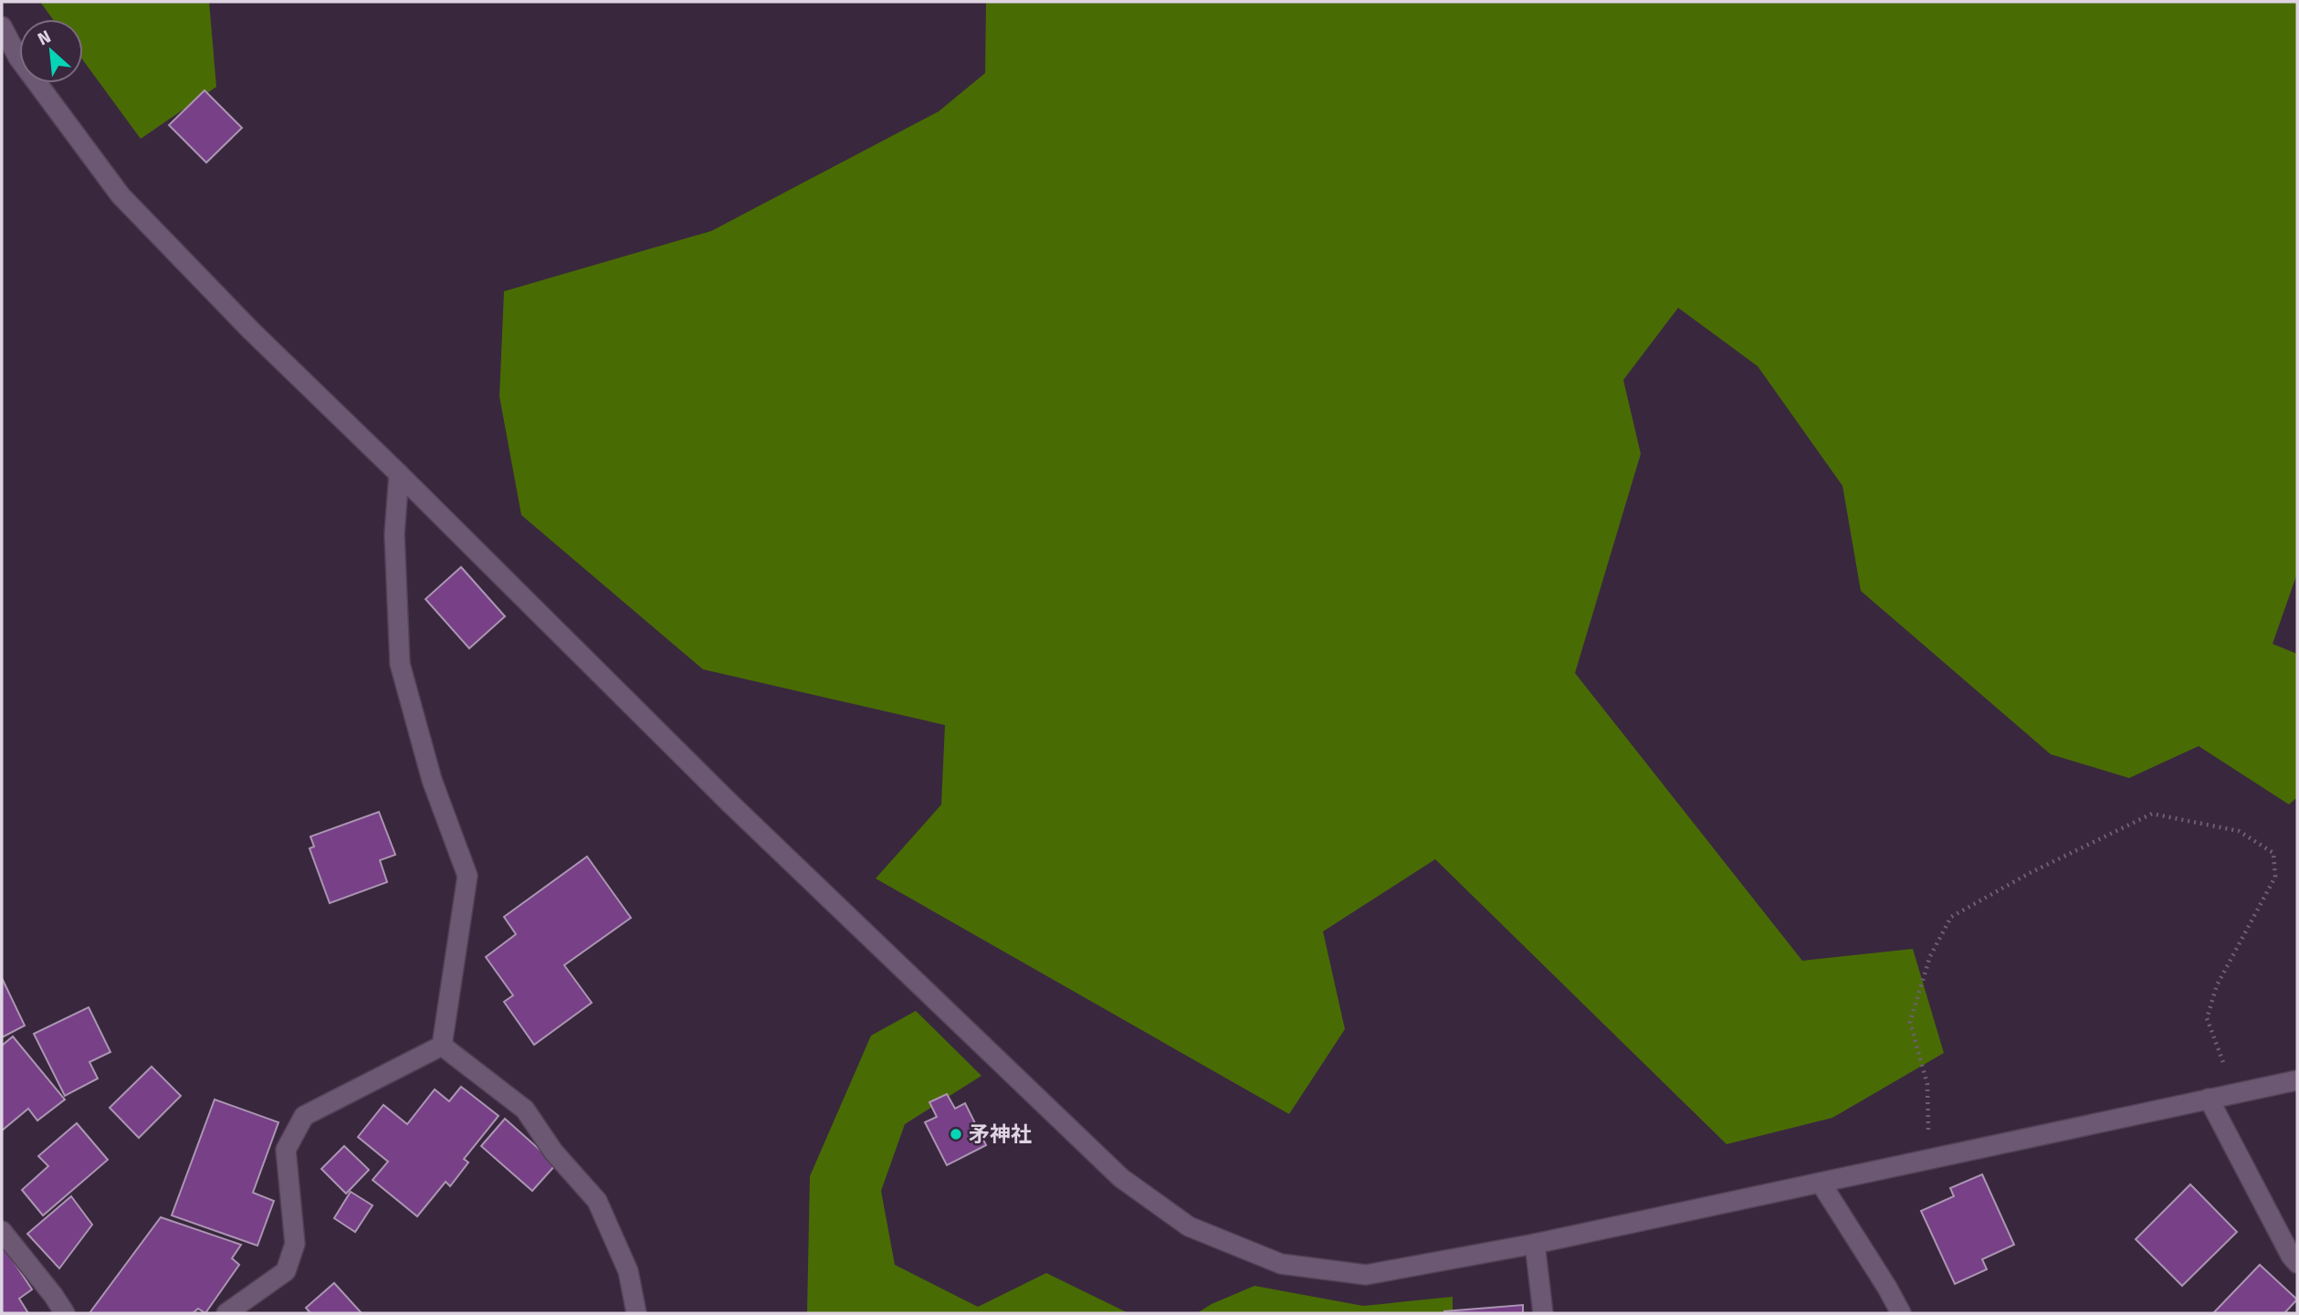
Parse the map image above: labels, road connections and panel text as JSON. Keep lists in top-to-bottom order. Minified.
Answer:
{"places":["矛神社"],"north":"top left"}
